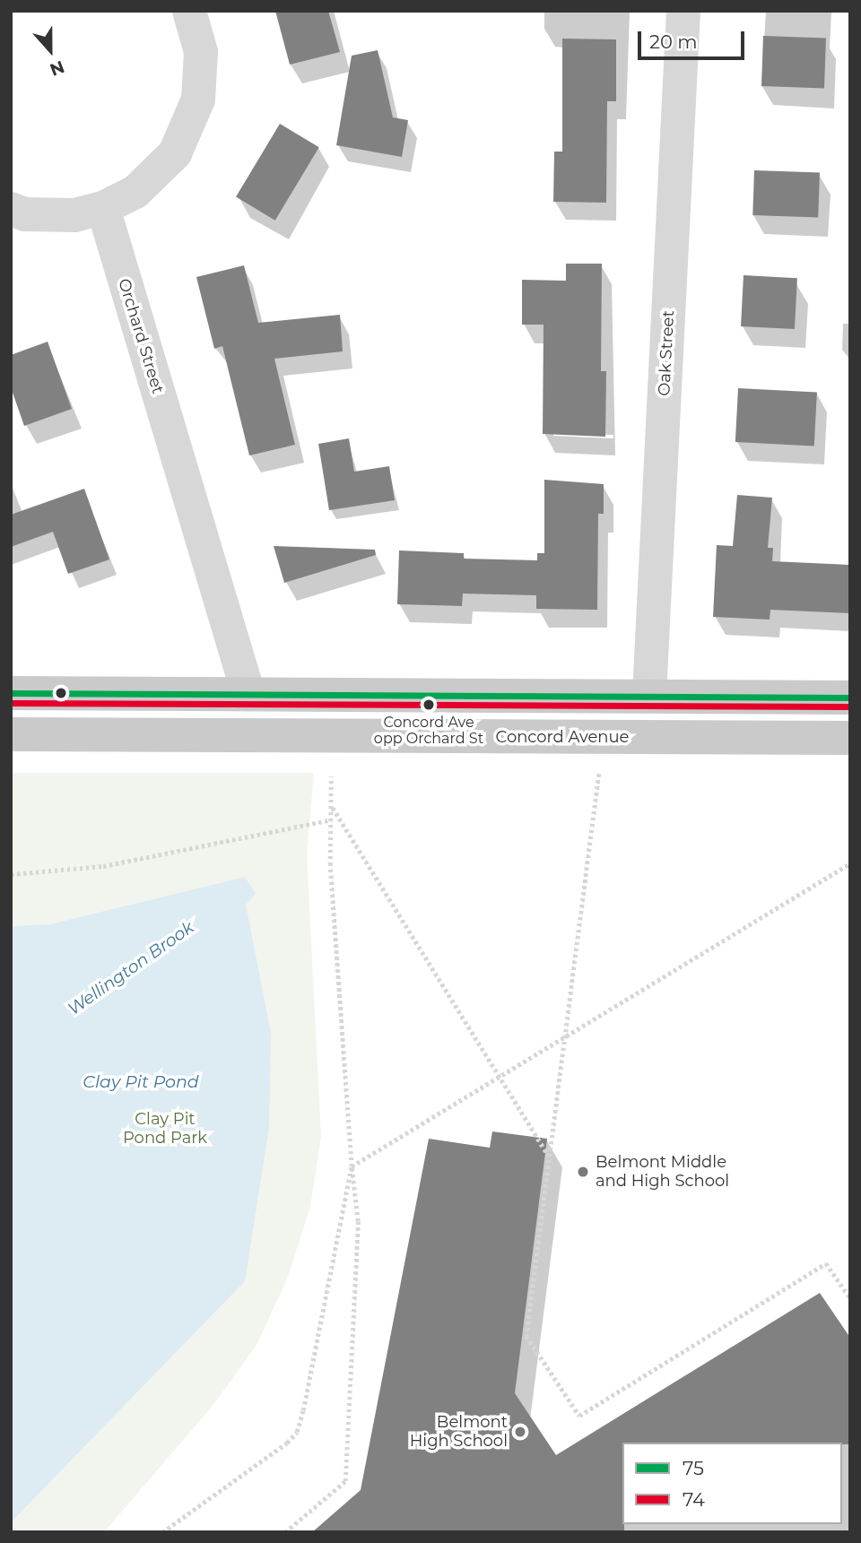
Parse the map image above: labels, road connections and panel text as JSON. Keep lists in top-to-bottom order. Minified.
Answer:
{"streets":{"main road":["Concord Avenue"],"street":["Orchard Street","Oak Street"]},"water":["Wellington Brook","Clay Pit Pond"],"parks":["Clay Pit Pond Park"],"places":["Concord Ave opp Orchard St","Belmont Middle and High School","Belmont High School"],"lines":["transit line 75","transit line 74"],"legend":["75","74"],"scale_bar":"20 m","north":"bottom"}
